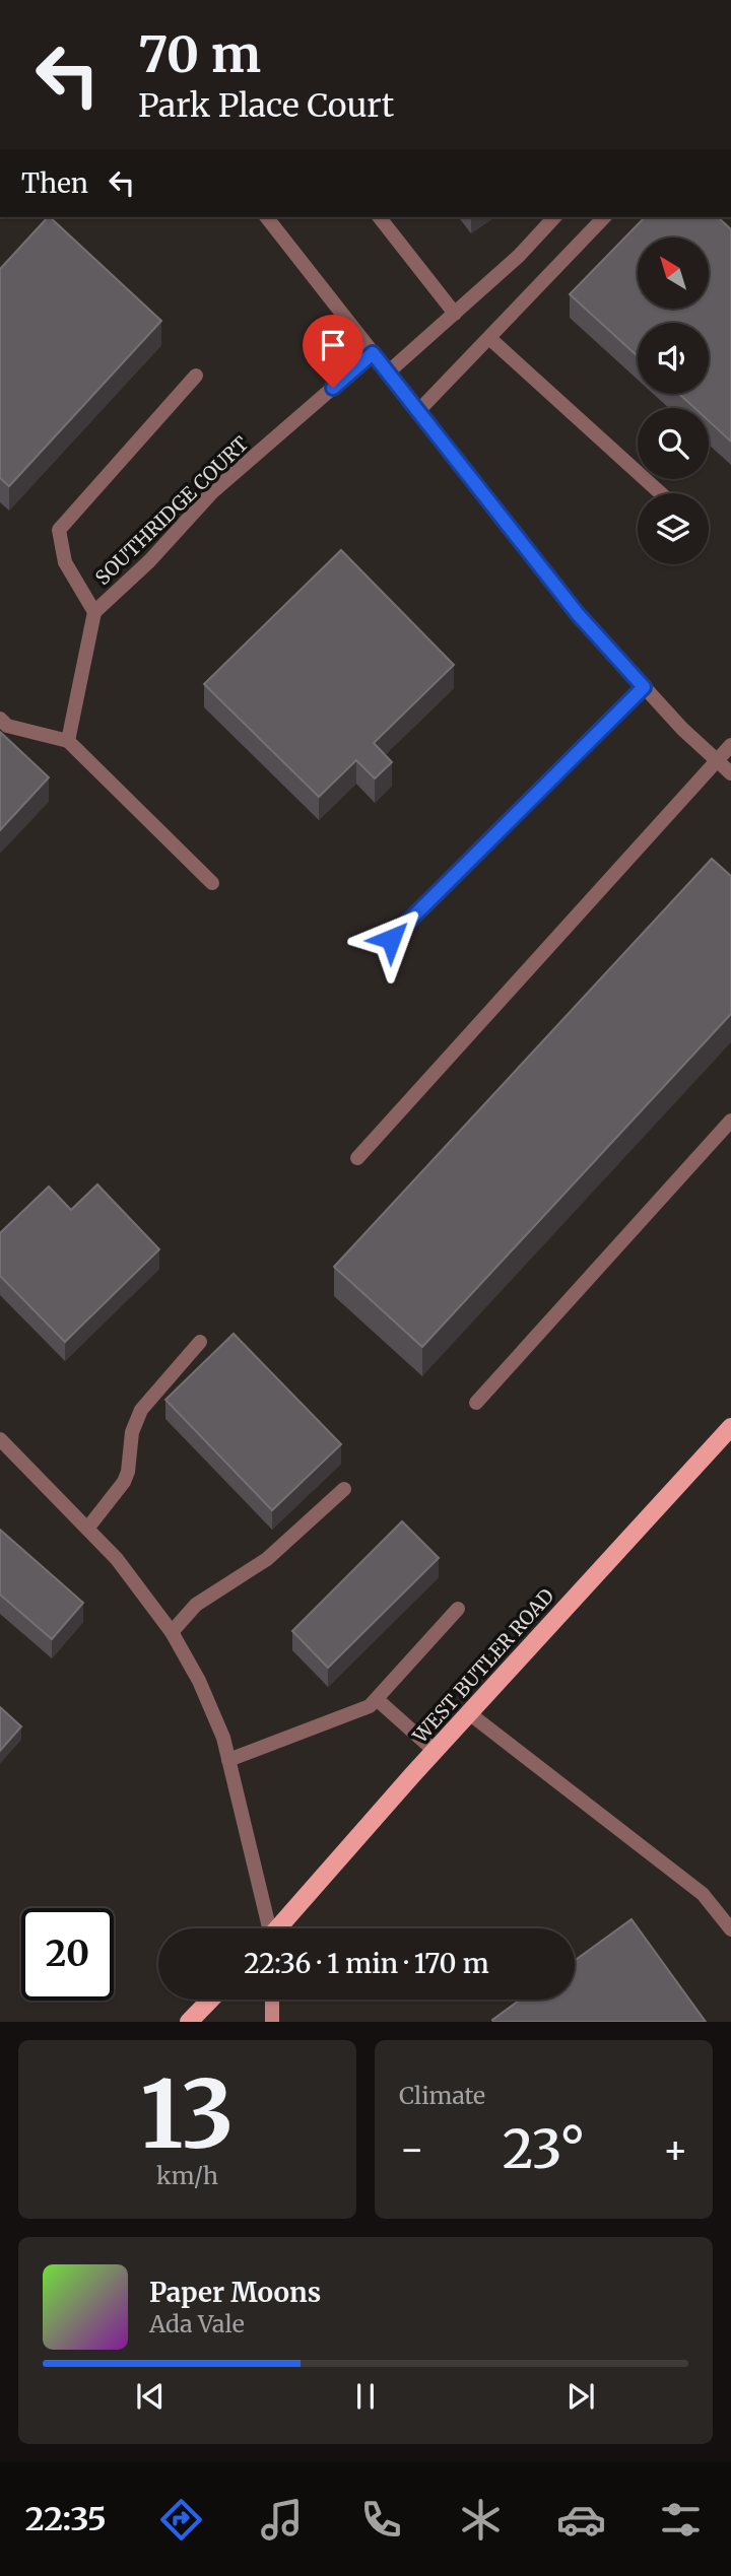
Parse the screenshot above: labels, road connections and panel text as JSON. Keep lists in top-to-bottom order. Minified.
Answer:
{"streets":{"main road":["WEST BUTLER ROAD"],"street":["SOUTHRIDGE COURT"]},"north":"top left","page":{"turn":["70 m","Park Place Court"],"then":"Then","limit":"20","trip":"22:36 · 1 min · 170 m","tile":[["13","km/h"],"Climate"],"heat":["−","23°","+"],"song":["Paper Moons","Ada Vale"],"tabs":"22:35"}}
